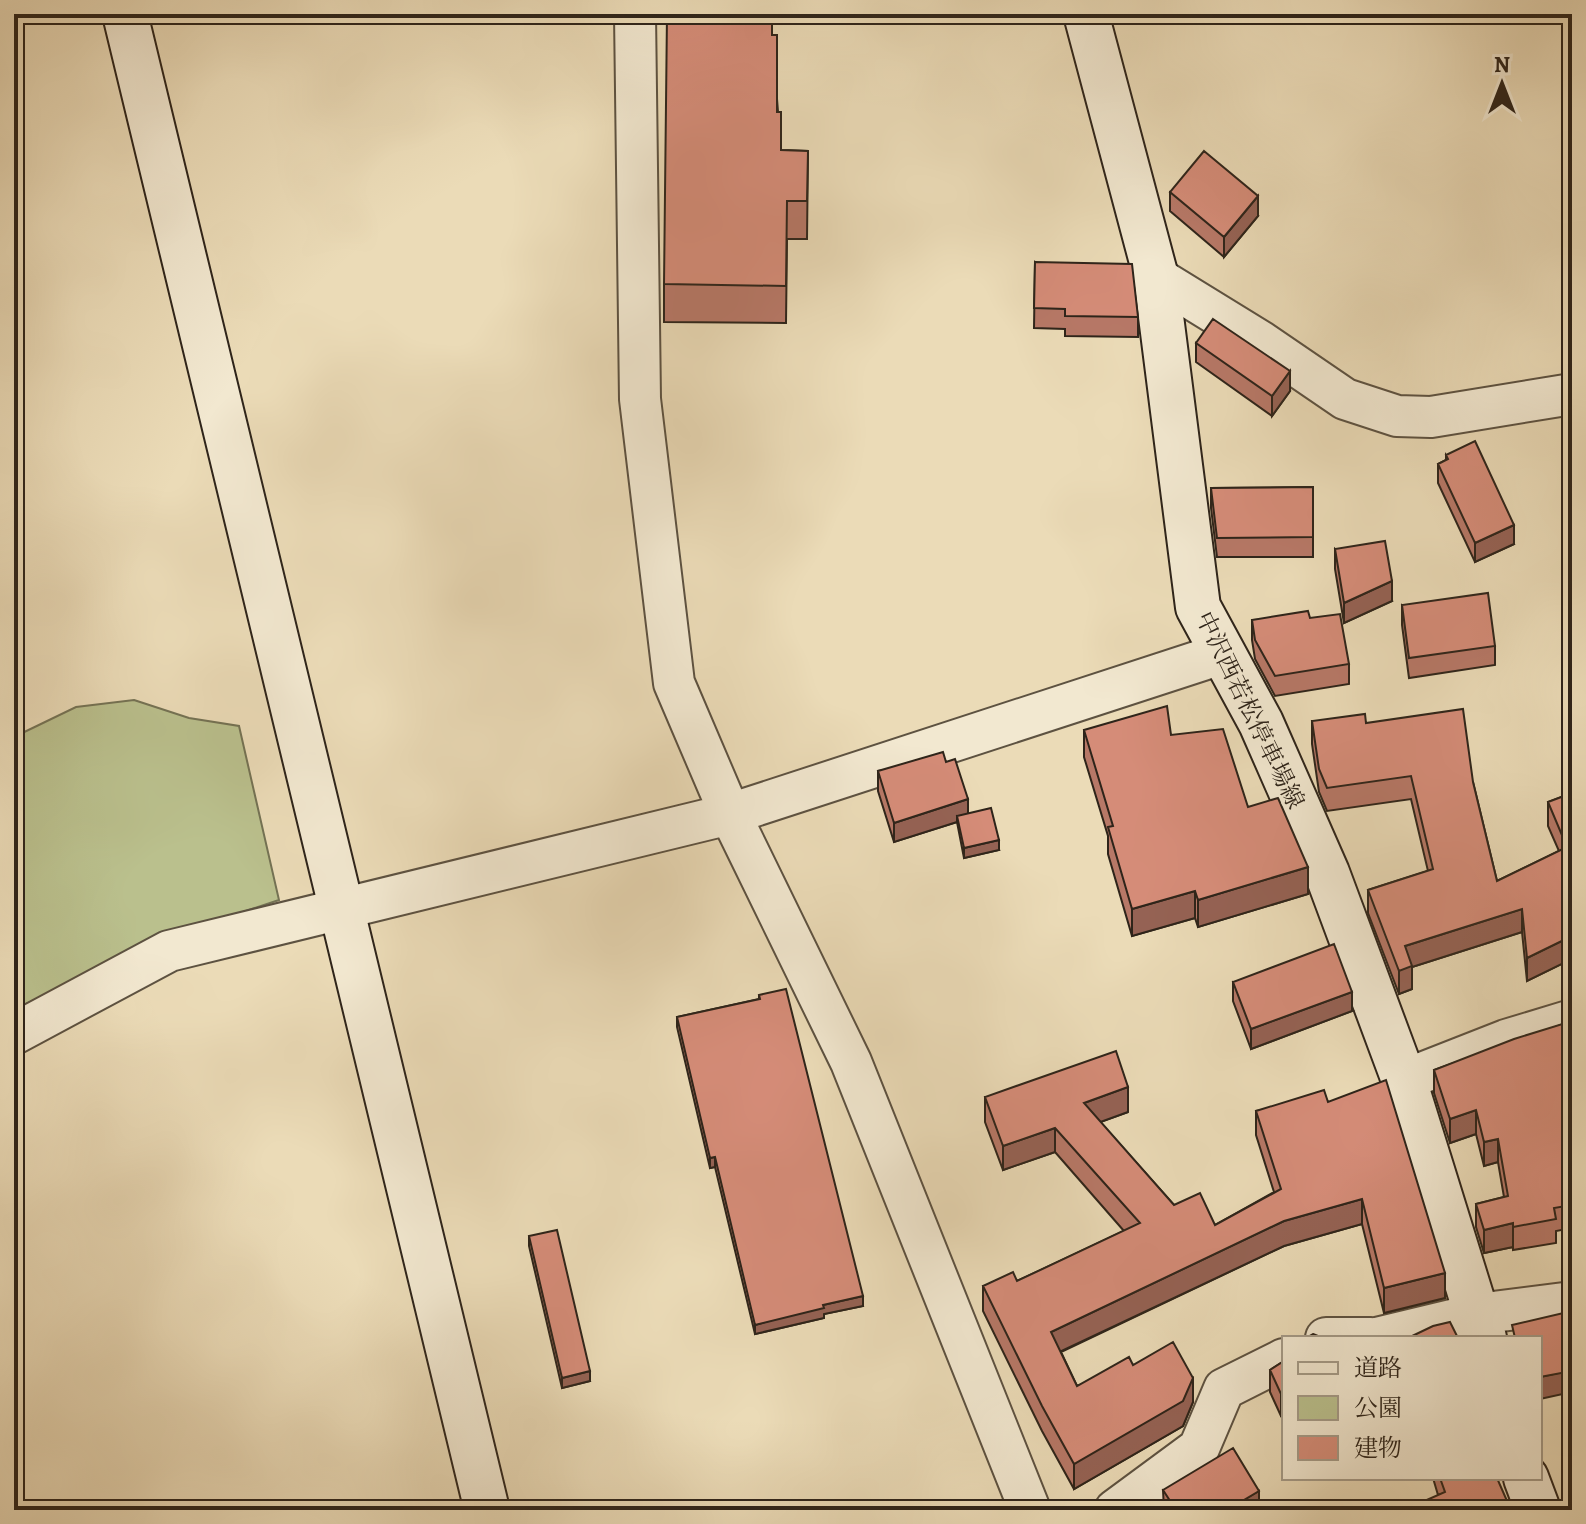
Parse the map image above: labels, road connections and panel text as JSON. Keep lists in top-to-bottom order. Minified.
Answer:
{"streets":{"street":["中沢西若松停車場線"]},"legend":["道路","公園","建物"],"north":"top"}
